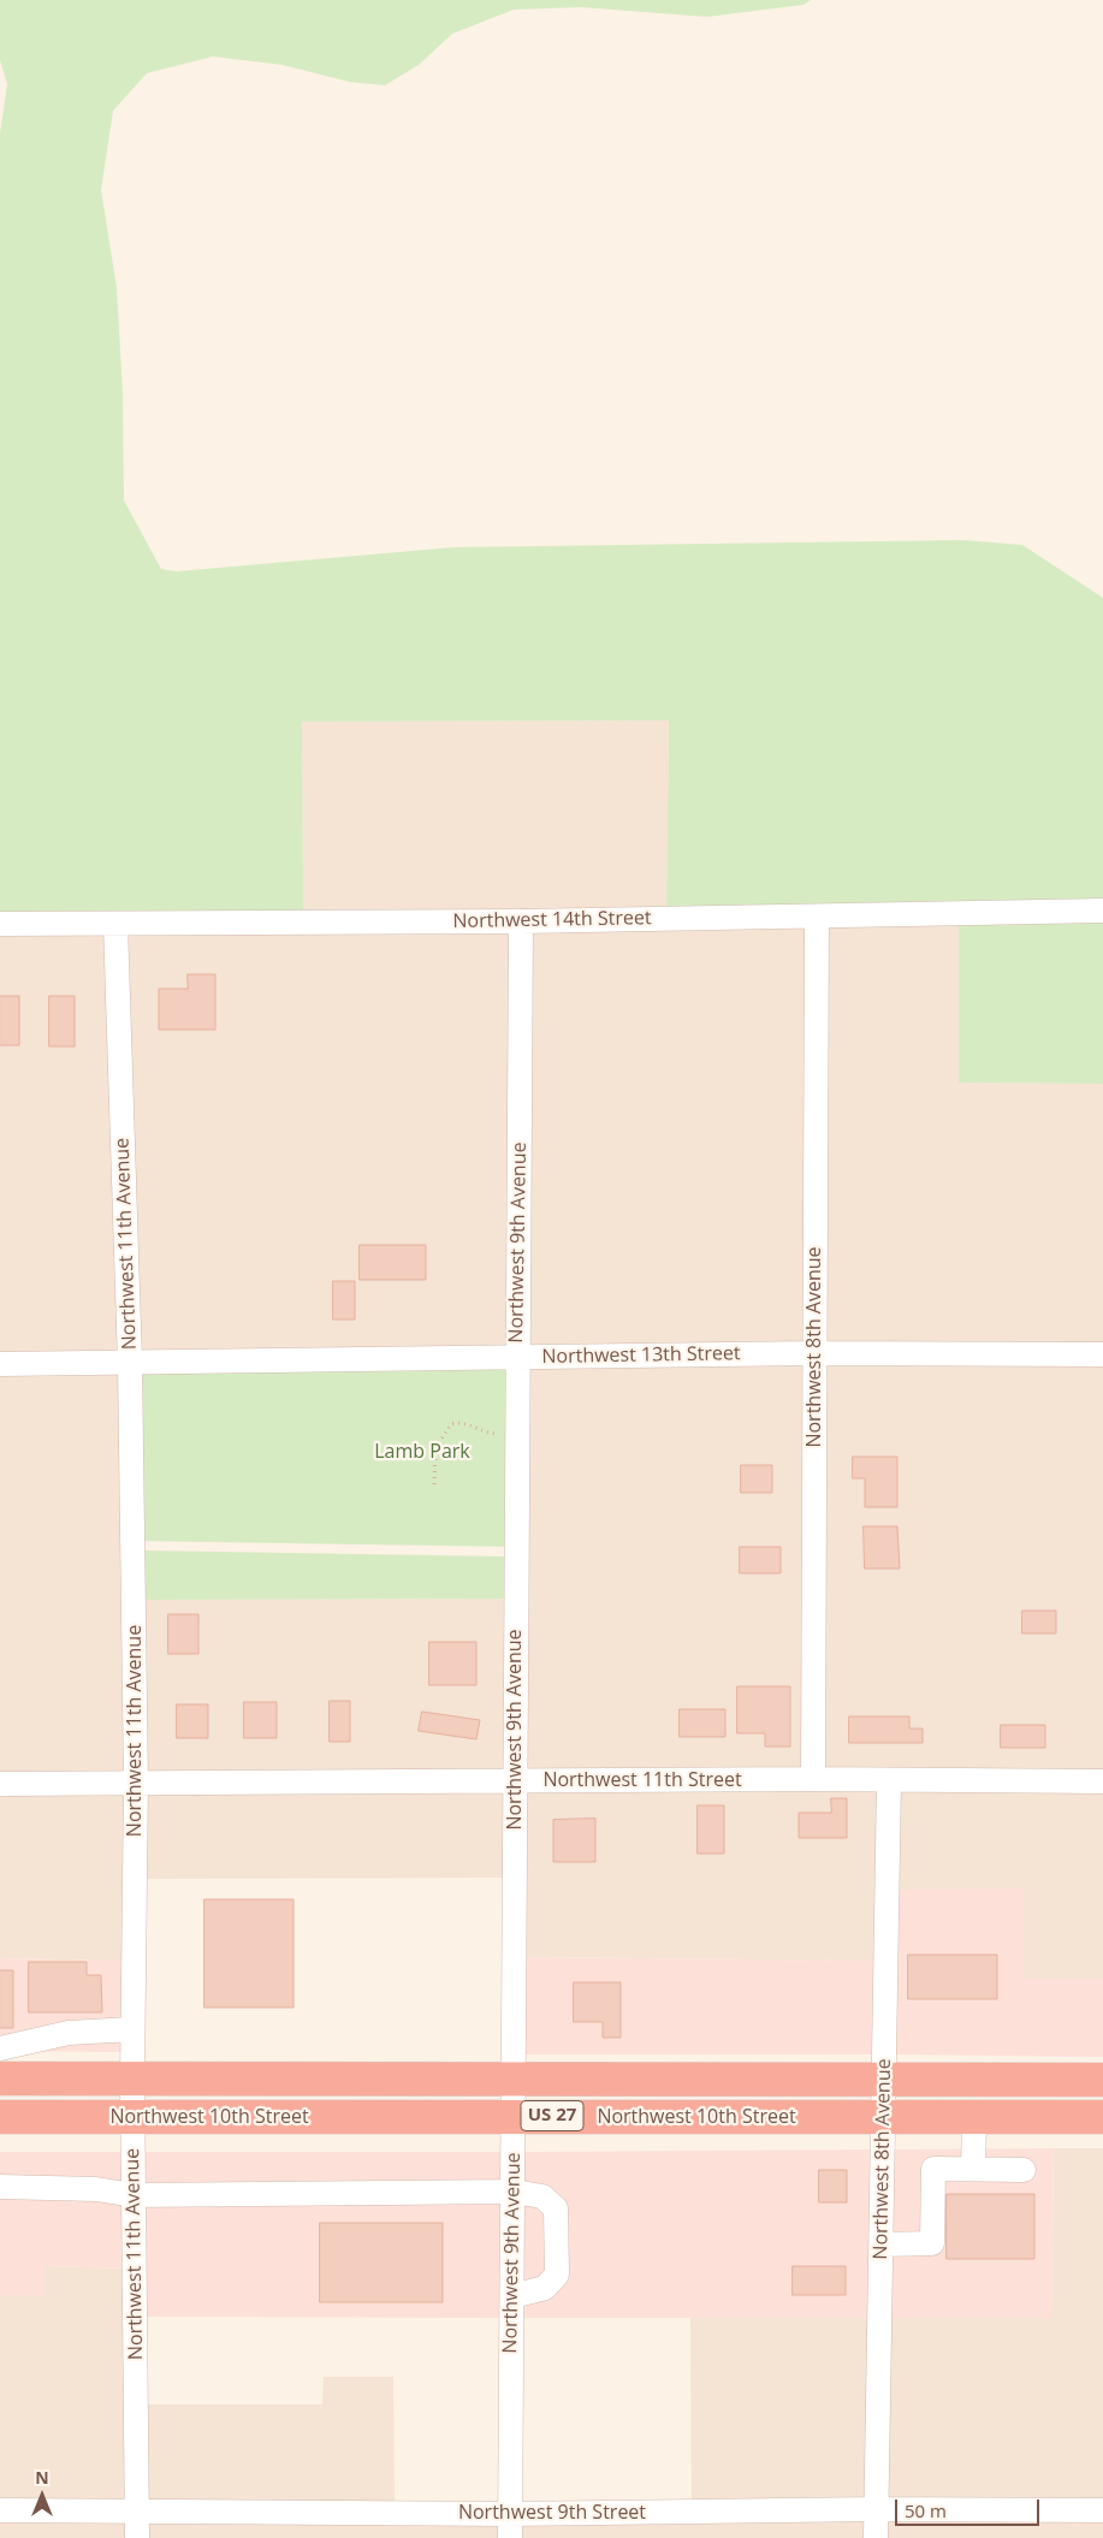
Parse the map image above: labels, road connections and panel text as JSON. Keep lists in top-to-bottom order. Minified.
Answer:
{"streets":{"highway":["US 27","Northwest 10th Street"],"street":["Northwest 14th Street","Northwest 9th Avenue","Northwest 11th Avenue","Northwest 8th Avenue","Northwest 13th Street","Northwest 11th Street","Northwest 9th Street"]},"crossings":[["Northwest 14th Street","Northwest 9th Avenue"],["Northwest 14th Street","Northwest 11th Avenue"],["Northwest 14th Street","Northwest 8th Avenue"],["Northwest 9th Avenue","Northwest 13th Street"],["Northwest 9th Avenue","Northwest 11th Street"],["Northwest 9th Avenue","Northwest 10th Street"],["Northwest 9th Avenue","Northwest 9th Street"],["Northwest 11th Avenue","Northwest 13th Street"],["Northwest 11th Avenue","Northwest 11th Street"],["Northwest 11th Avenue","Northwest 10th Street"],["Northwest 11th Avenue","Northwest 9th Street"],["Northwest 8th Avenue","Northwest 13th Street"],["Northwest 8th Avenue","Northwest 11th Street"],["Northwest 8th Avenue","Northwest 10th Street"],["Northwest 8th Avenue","Northwest 9th Street"]],"parks":["Lamb Park"],"scale_bar":"50 m","north":"top"}
